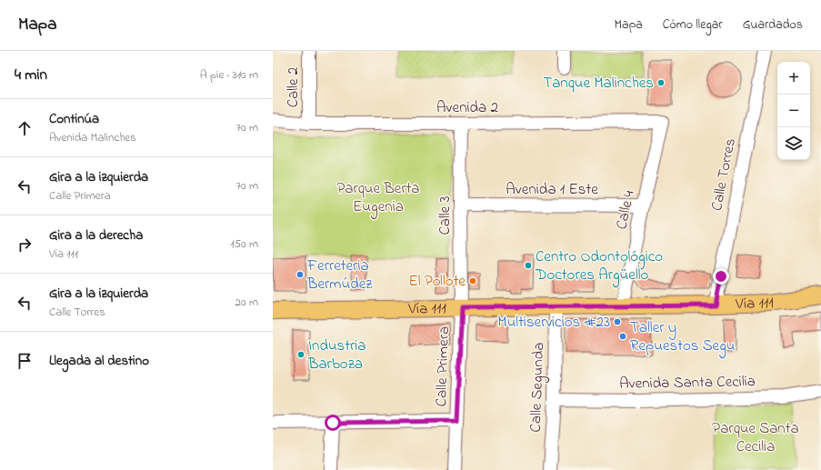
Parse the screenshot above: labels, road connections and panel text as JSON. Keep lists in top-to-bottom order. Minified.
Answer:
{"streets":{"main road":["Vía 111"],"street":["Calle 2","Avenida 2","Calle Torres","Avenida 1 Este","Calle 4","Calle 3","Calle Primera","Avenida Santa Cecilia","Calle Segunda"]},"crossings":[["Calle 2","Avenida 2"],["Avenida 2","Calle 4"],["Avenida 2","Calle 3"],["Calle Torres","Vía 111"],["Avenida 1 Este","Calle 4"],["Avenida 1 Este","Calle 3"],["Calle 4","Vía 111"],["Calle 3","Vía 111"],["Calle 3","Calle Primera"],["Vía 111","Calle Primera"],["Vía 111","Calle Segunda"],["Avenida Santa Cecilia","Calle Segunda"]],"parks":["Parque Berta Eugenia","Parque Santa Cecilia"],"places":["Tanque Malinches","Centro Odontológico Doctores Argüello","Ferreteria Bermúdez","El Pollote","Multiservicios #23","Taller y Repuestos Segu","Industria Barboza"],"page":{"header":"Mapa","nav":["Mapa","Cómo llegar","Guardados"],"heading":["4 min","A pie · 310 m"],"map_buttons":["+","−"],"list":[["Continúa","Avenida Malinches","70 m"],["Gira a la izquierda","Calle Primera","70 m"],["Gira a la derecha","Vía 111","150 m"],["Gira a la izquierda","Calle Torres","20 m"],"Llegada al destino"]}}
